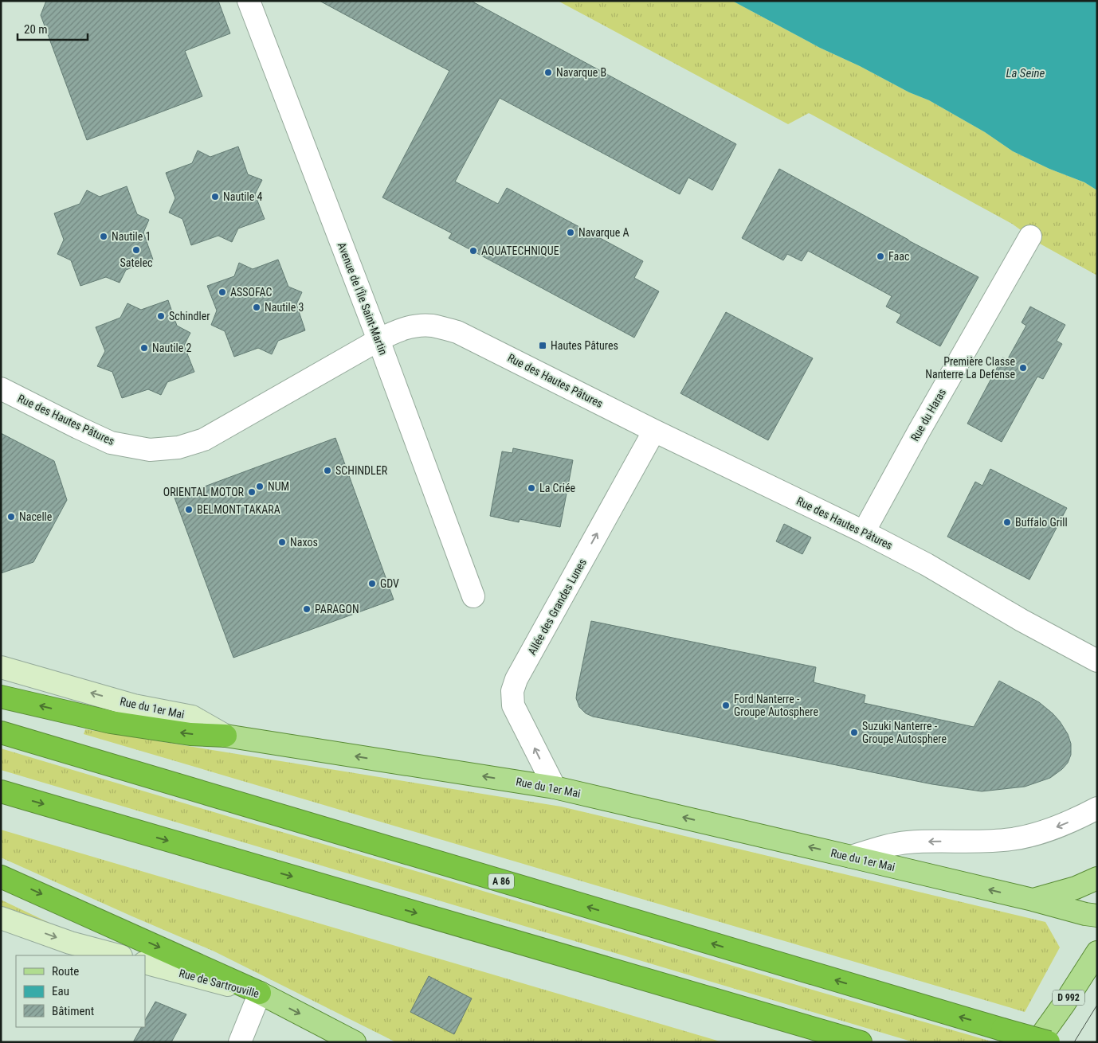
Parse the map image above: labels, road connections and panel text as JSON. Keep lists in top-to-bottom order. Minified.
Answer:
{"streets":{"highway":["A 86"],"main road":["Rue du 1er Mai","Rue de Sartrouville","D 992"],"street":["Avenue de l'Île Saint-Martin","Rue des Hautes Pâtures","Rue du Haras","Allée des Grandes Lunes"]},"crossings":[["Avenue de l'Île Saint-Martin","Rue des Hautes Pâtures"],["Rue des Hautes Pâtures","Rue du Haras"],["Rue des Hautes Pâtures","Allée des Grandes Lunes"],["Allée des Grandes Lunes","Rue du 1er Mai"]],"one_way":["Allée des Grandes Lunes","Rue du 1er Mai","Rue de Sartrouville"],"water":["La Seine"],"places":{"other":["Navarque B","Nautile 4","Navarque A","Nautile 1","Satelec","AQUATECHNIQUE","Faac","ASSOFAC","Nautile 3","Schindler","Nautile 2","Première Classe Nanterre La Defense","SCHINDLER","NUM","La Criée","ORIENTAL MOTOR","BELMONT TAKARA","Nacelle","Buffalo Grill","Naxos","GDV","PARAGON","Ford Nanterre - Groupe Autosphere","Suzuki Nanterre - Groupe Autosphere"],"transit":["Hautes Pâtures"]},"legend":["Route","Eau","Bâtiment"],"scale_bar":"20 m"}
